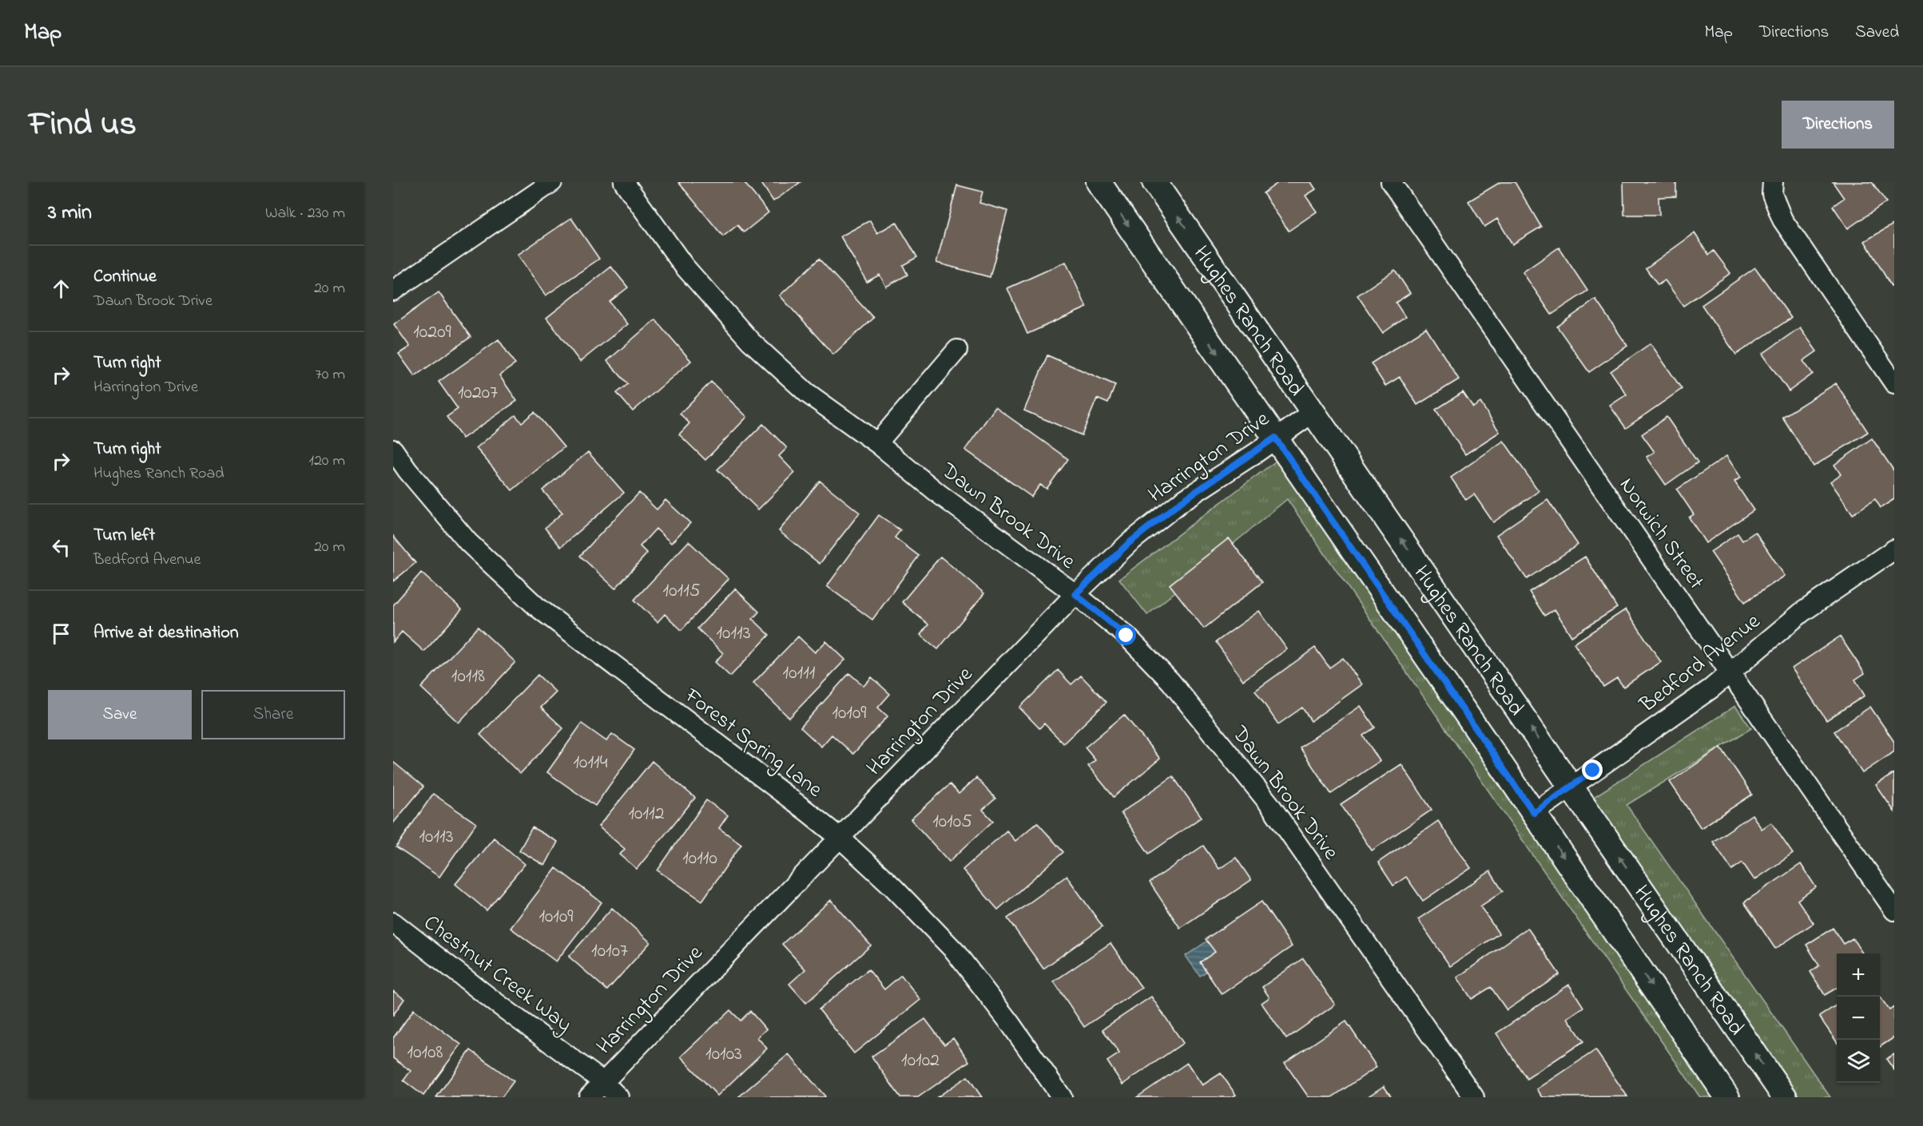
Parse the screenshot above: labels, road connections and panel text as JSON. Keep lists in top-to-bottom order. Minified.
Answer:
{"streets":{"street":["Hughes Ranch Road","Harrington Drive","Dawn Brook Drive","Norwich Street","Bedford Avenue","Forest Spring Lane","Chestnut Creek Way"]},"crossings":[["Hughes Ranch Road","Harrington Drive"],["Hughes Ranch Road","Bedford Avenue"],["Harrington Drive","Dawn Brook Drive"],["Harrington Drive","Forest Spring Lane"],["Harrington Drive","Chestnut Creek Way"],["Norwich Street","Bedford Avenue"]],"house_numbers":["10209","10207","10115","10113","10111","10118","10109","10114","10112","10105","10113","10110","10109","10107","10108","10103","10102"],"page":{"header":"Map","nav":["Map","Directions","Saved"],"title":"Find us","buttons":["Directions",["Save","Share"]],"heading":["3 min","Walk · 230 m"],"list":[["Continue","Dawn Brook Drive","20 m"],["Turn right","Harrington Drive","70 m"],["Turn right","Hughes Ranch Road","120 m"],["Turn left","Bedford Avenue","20 m"],"Arrive at destination"],"map_buttons":["+","−"]}}
